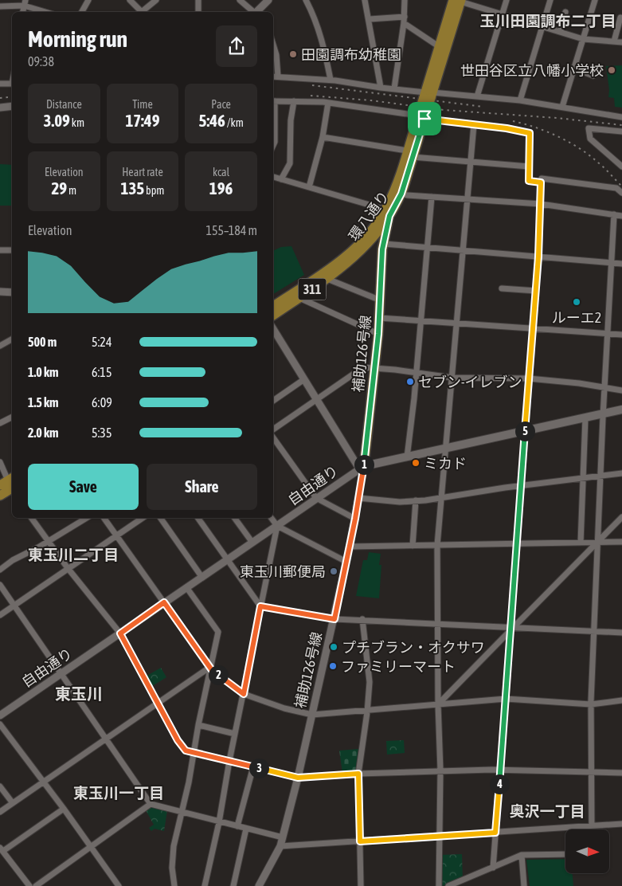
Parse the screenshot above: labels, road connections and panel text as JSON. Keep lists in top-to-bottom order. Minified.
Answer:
{"streets":{"main road":["環八通り","311","補助126号線","自由通り"]},"crossings":[["環八通り","補助126号線"],["補助126号線","自由通り"]],"districts":["玉川田園調布二丁目","東玉川二丁目","東玉川","東玉川一丁目","奥沢一丁目"],"places":["田園調布幼稚園","世田谷区立八幡小学校","ルーエ2","セブン-イレブン","ミカド","東玉川郵便局","プチブラン・オクサワ","ファミリーマート"],"north":"right","page":{"heading":["Morning run","09:38"],"stats":[["Distance","3.09 km"],["Time","17:49"],["Pace","5:46 /km"],["Elevation","29 m"],["Heart rate","135 bpm"],["kcal","196"]],"chart":["Elevation","155–184 m"],"list":[{"name":"500 m","note":"5:24"},{"name":"1.0 km","note":"6:15"},{"name":"1.5 km","note":"6:09"},{"name":"2.0 km","note":"5:35"}],"pins":["5","1","2","3","4"],"buttons":["Save","Share"]}}
